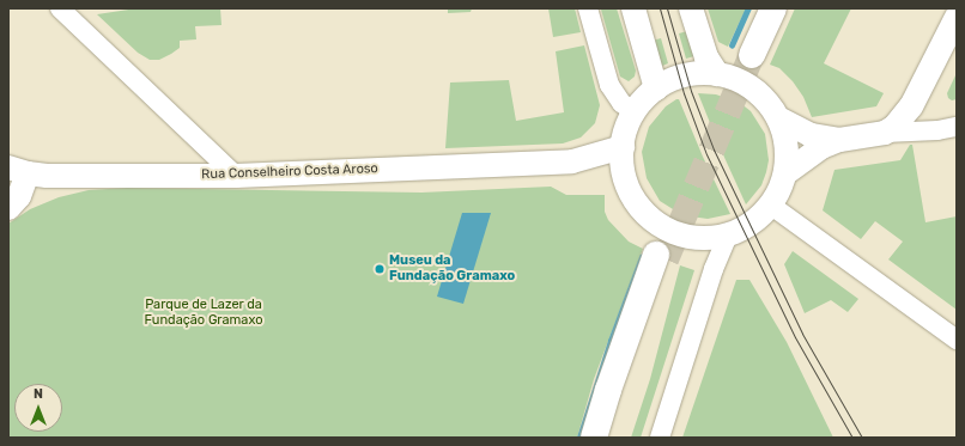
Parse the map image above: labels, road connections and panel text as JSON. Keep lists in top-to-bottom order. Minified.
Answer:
{"streets":{"main road":["Rua Conselheiro Costa Aroso"]},"parks":["Parque de Lazer da Fundação Gramaxo"],"places":["Museu da Fundação Gramaxo"],"north":"top"}
